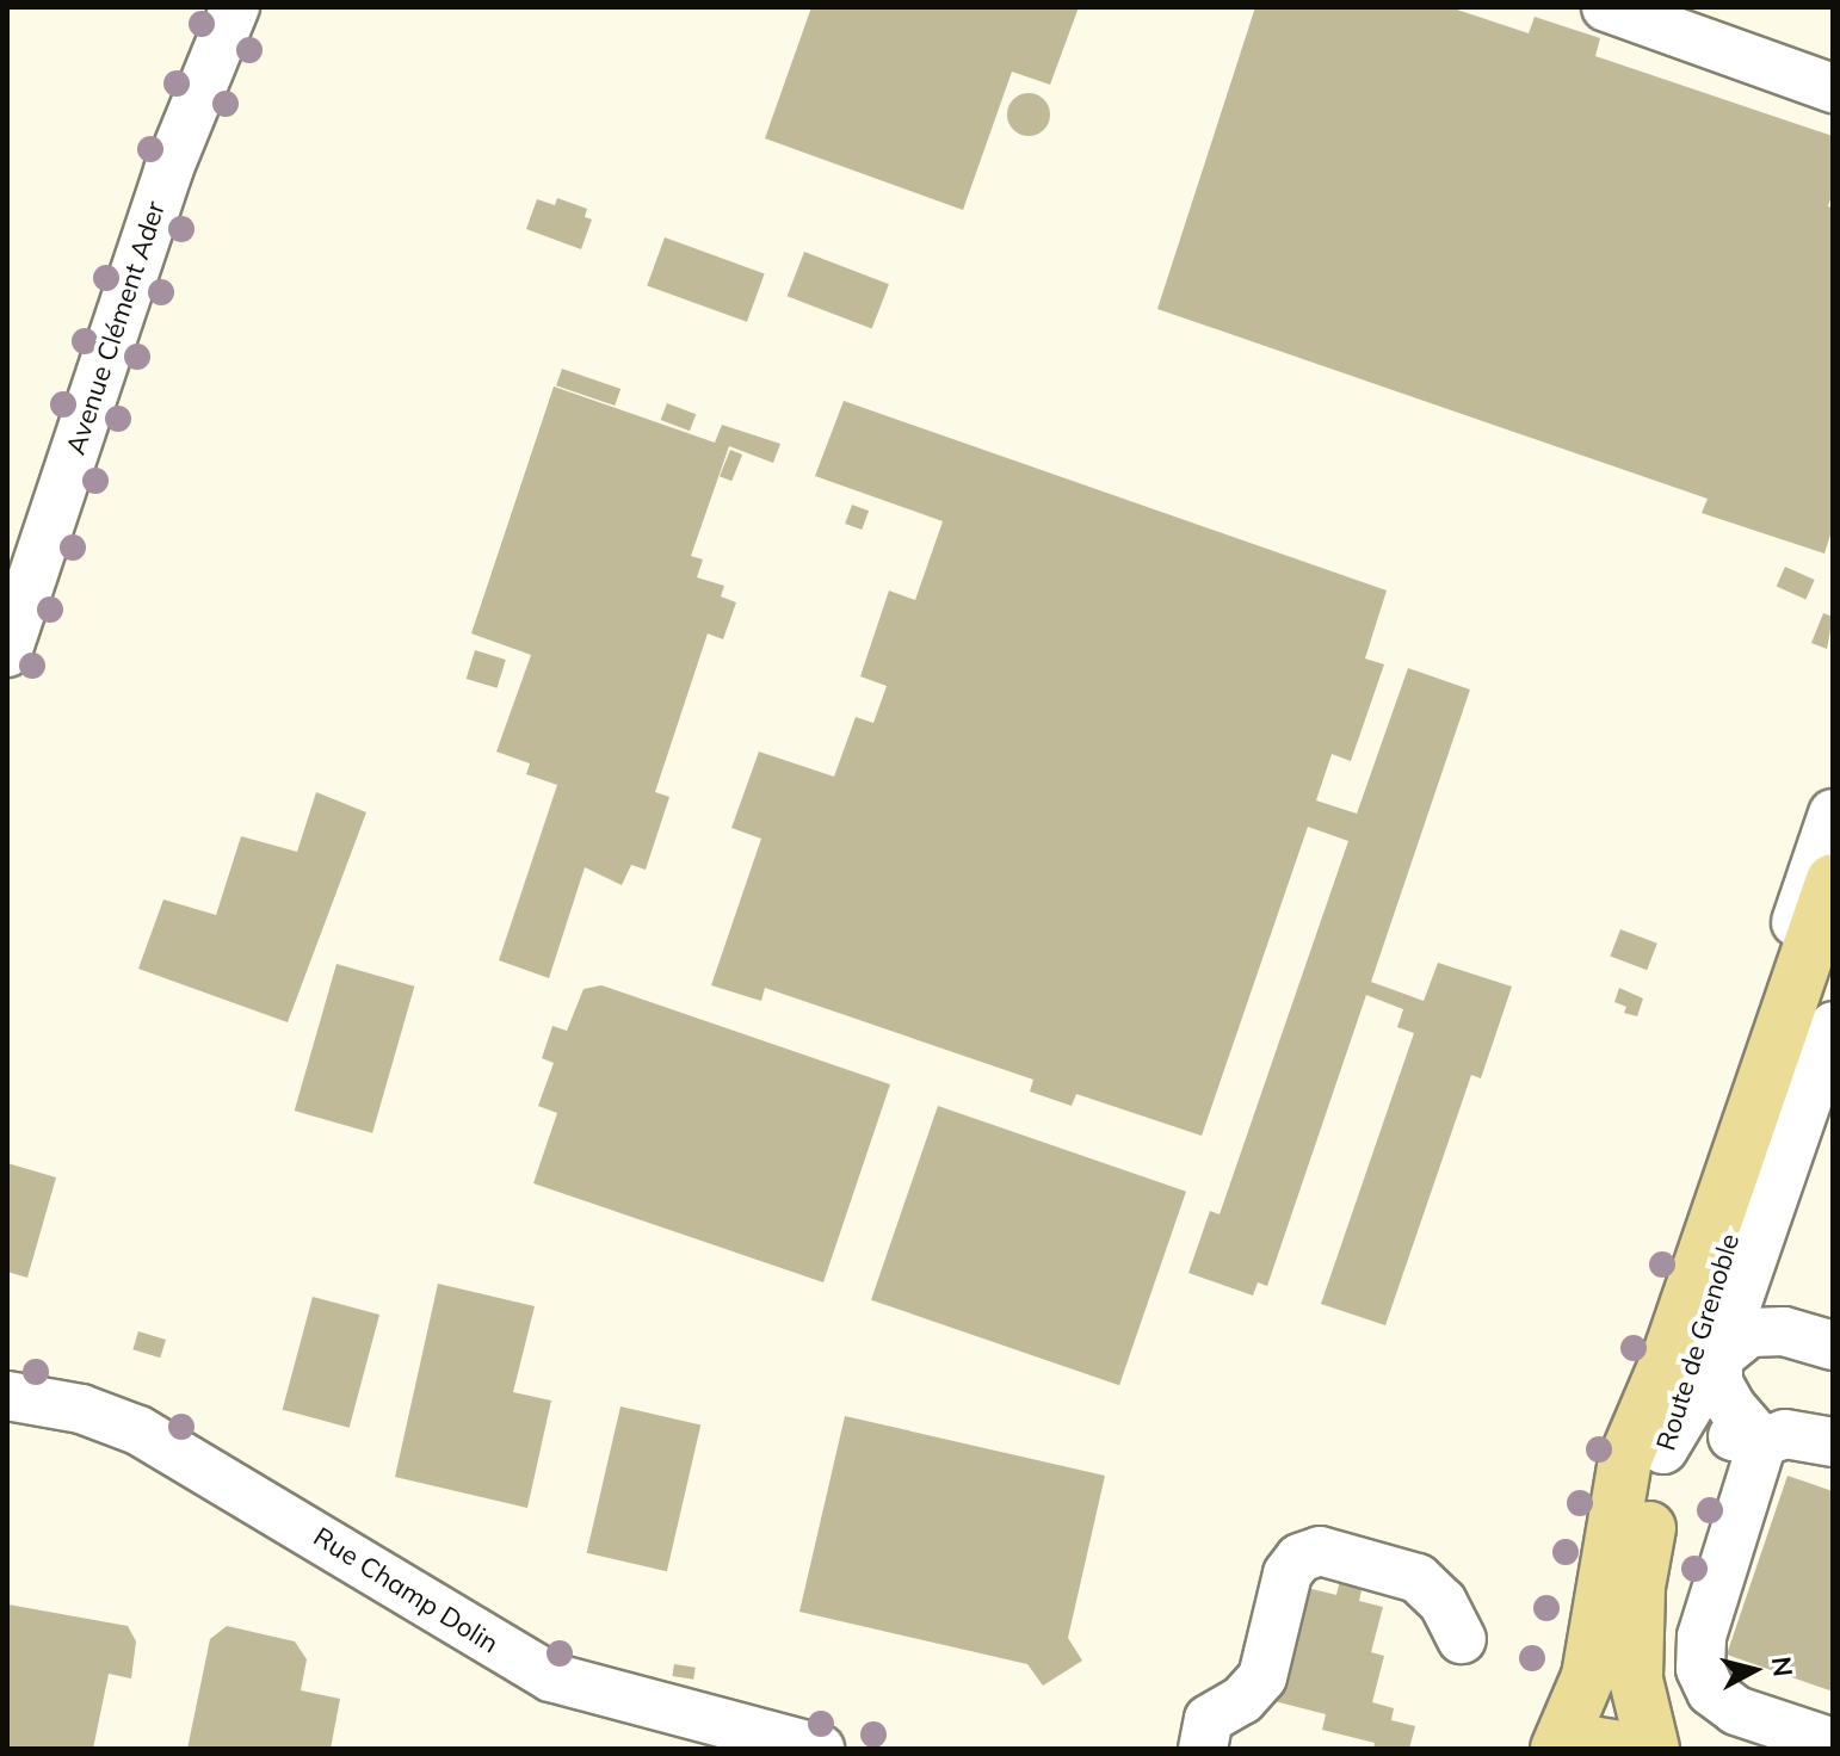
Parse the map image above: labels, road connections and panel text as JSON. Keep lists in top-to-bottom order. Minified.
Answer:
{"streets":{"main road":["Route de Grenoble"],"street":["Avenue Clément Ader","Rue Champ Dolin"]},"north":"right"}
